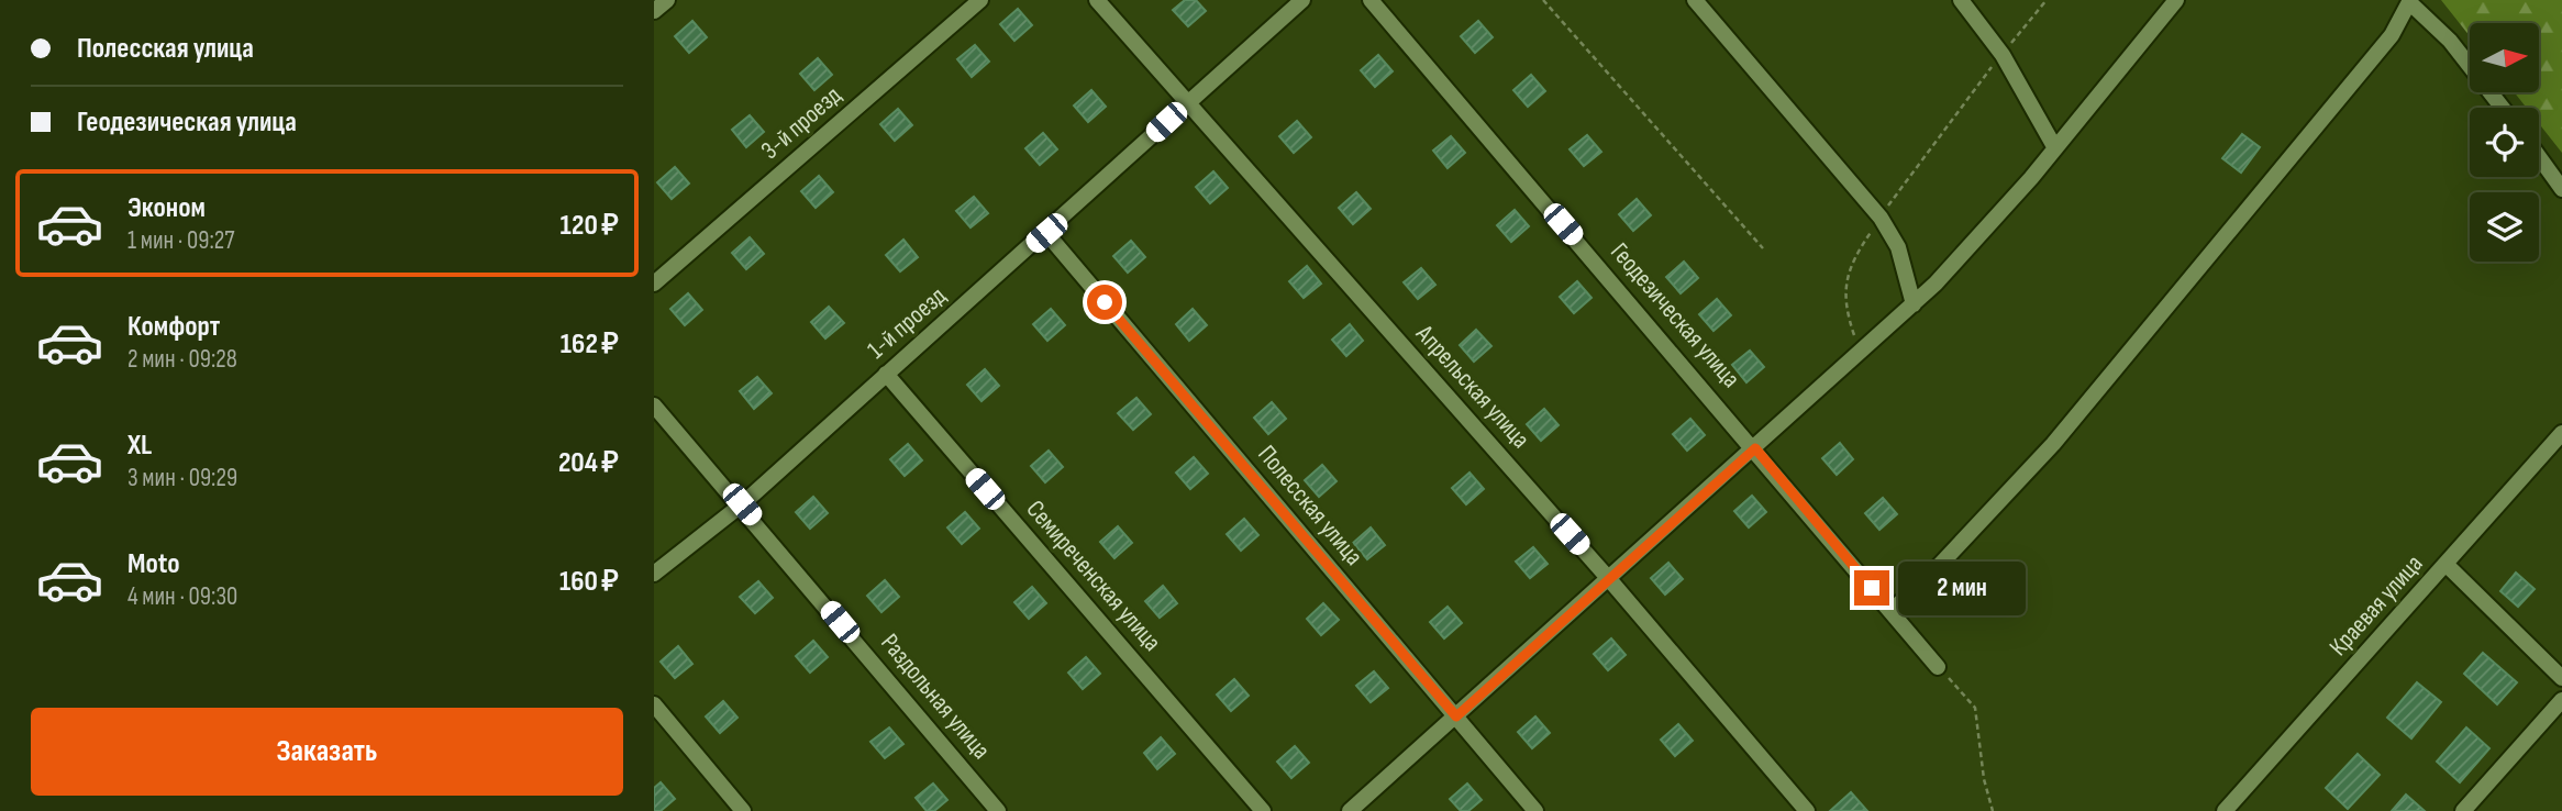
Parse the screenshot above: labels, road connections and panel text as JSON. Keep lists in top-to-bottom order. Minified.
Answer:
{"streets":{"street":["3-й проезд","Геодезическая улица","1-й проезд","Апрельская улица","Полесская улица","Семиреченская улица","Краевая улица","Раздольная улица"]},"crossings":[["1-й проезд","Апрельская улица"],["1-й проезд","Полесская улица"],["1-й проезд","Семиреченская улица"],["1-й проезд","Раздольная улица"]],"north":"right","page":{"banner":["Полесская улица","Геодезическая улица"],"list":[{"name":"Эконом","note":"1 мин · 09:27","value":"120 ₽"},{"name":"Комфорт","note":"2 мин · 09:28","value":"162 ₽"},{"name":"XL","note":"3 мин · 09:29","value":"204 ₽"},{"name":"Moto","note":"4 мин · 09:30","value":"160 ₽"}],"bubble":"2 мин","buttons":"Заказать"}}
